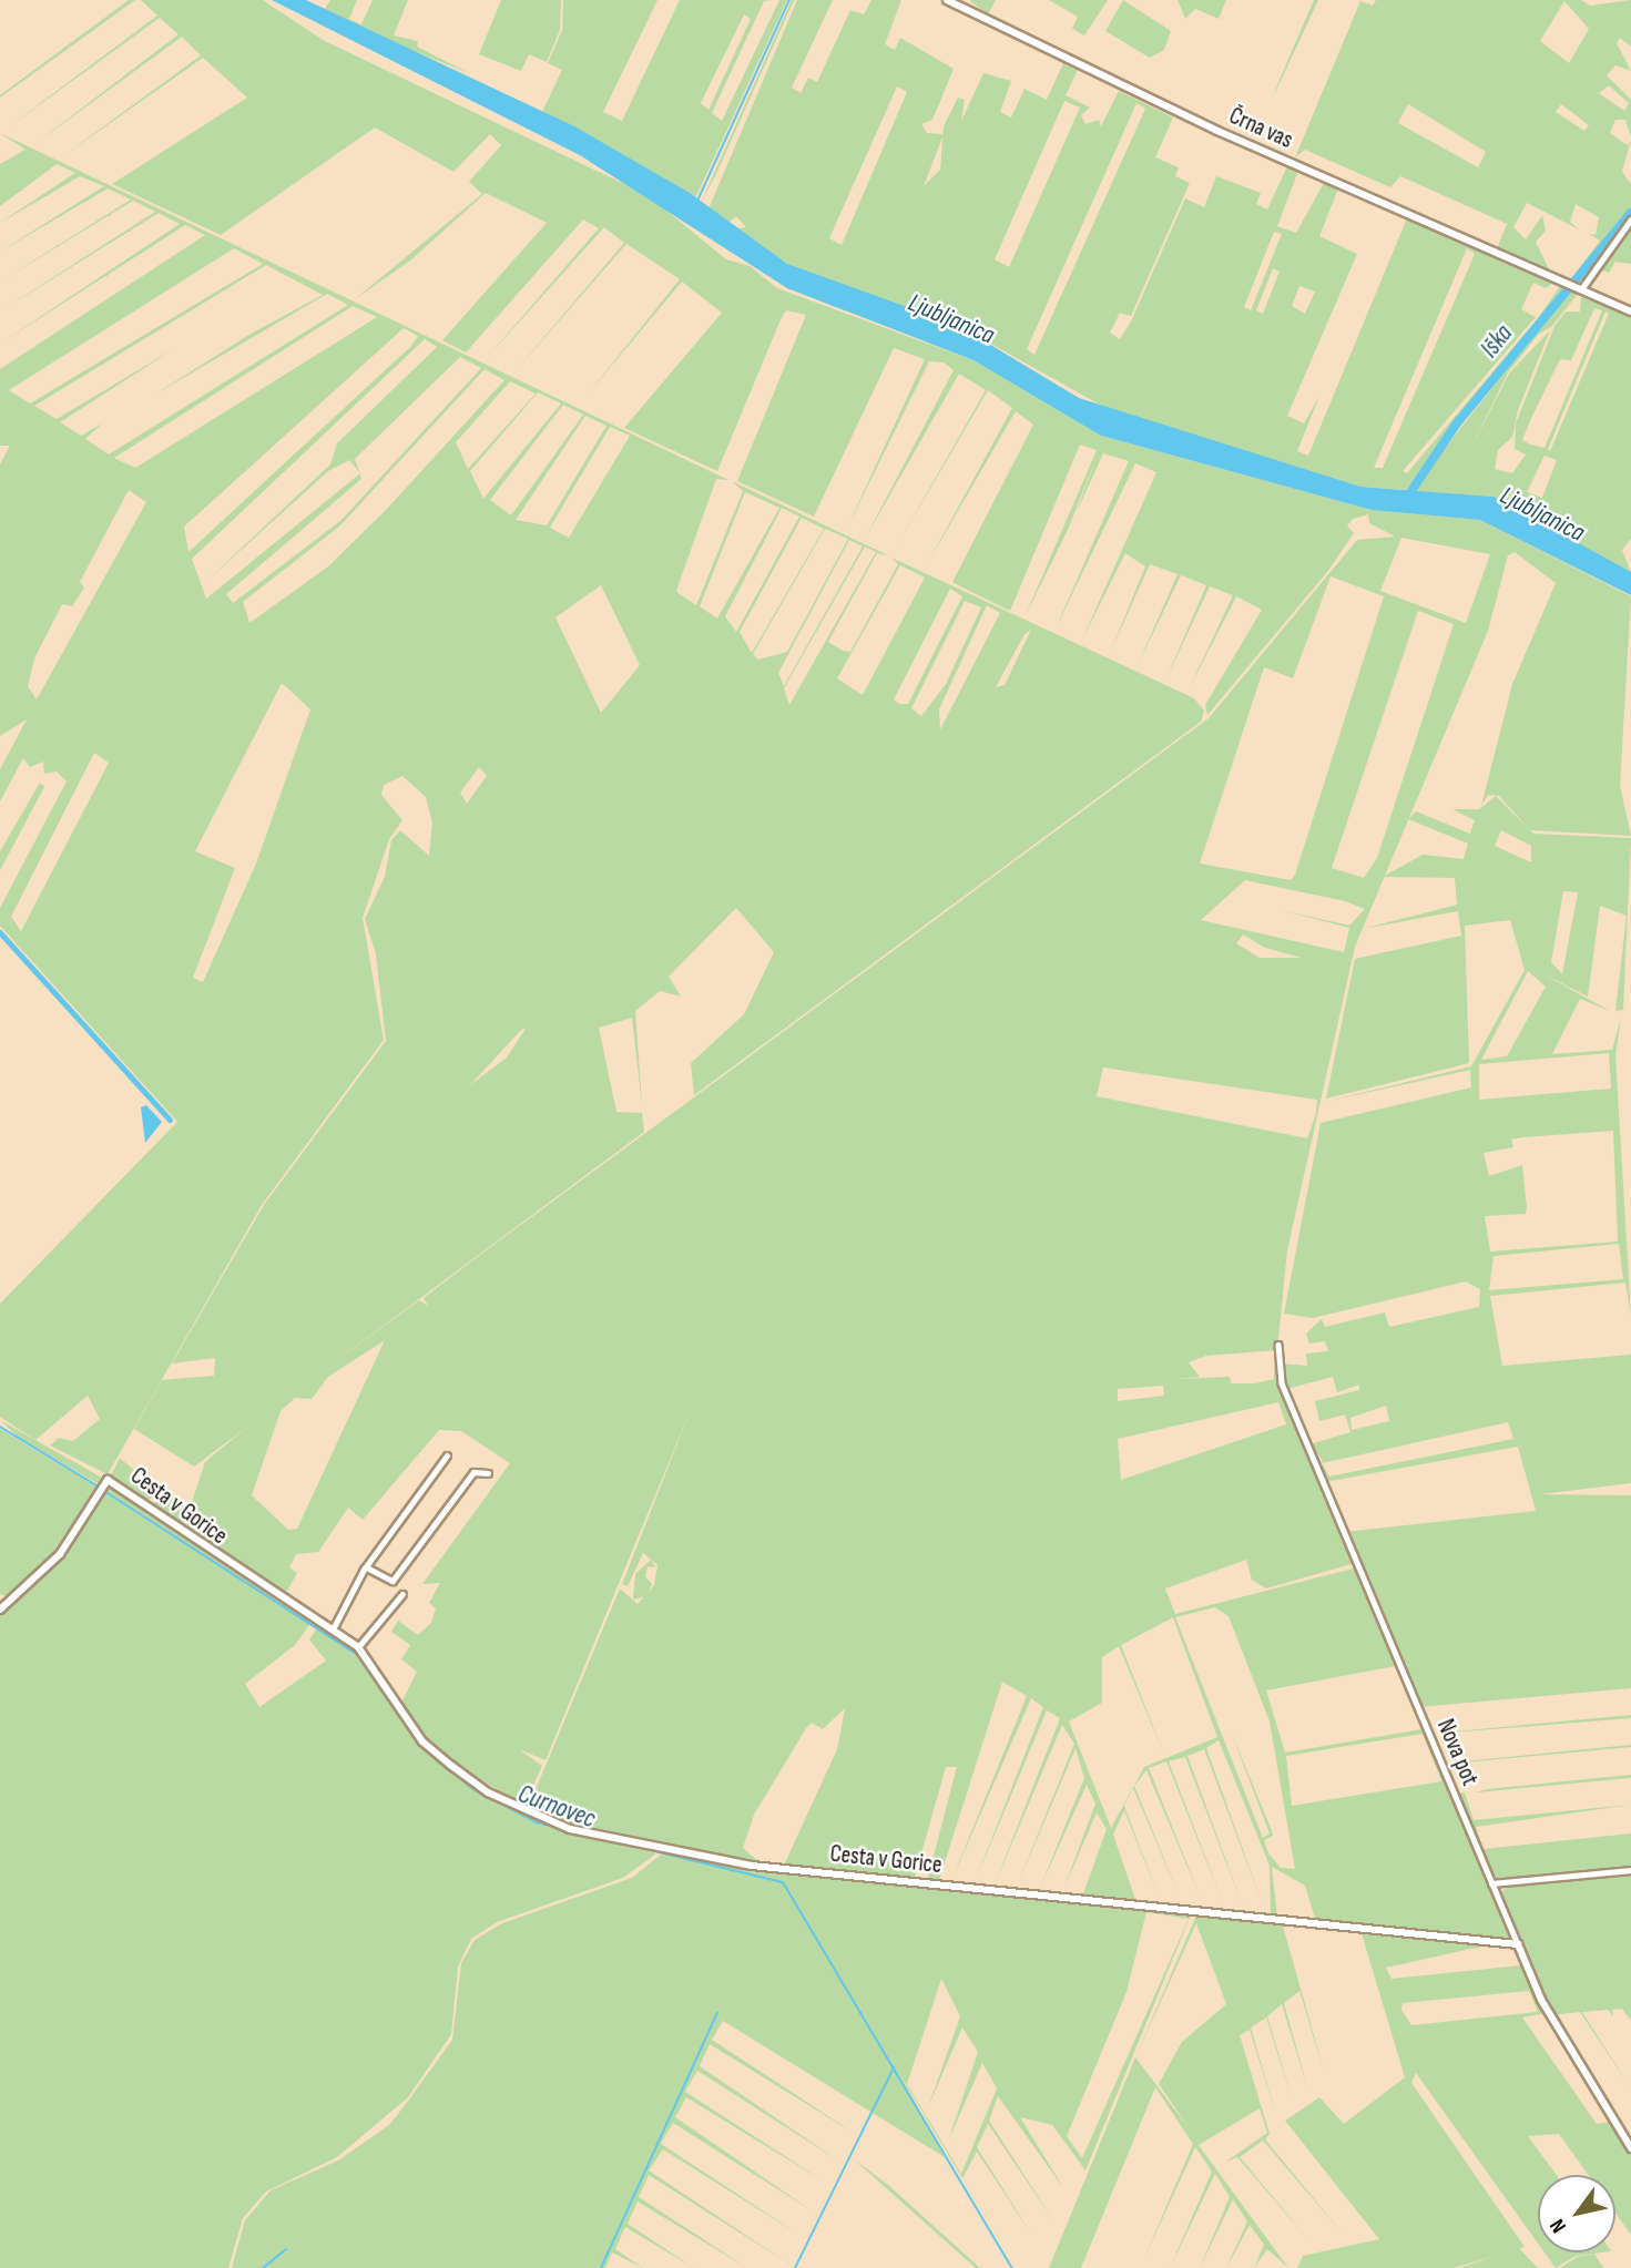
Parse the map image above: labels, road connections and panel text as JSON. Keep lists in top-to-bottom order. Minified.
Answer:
{"streets":{"street":["Črna vas","Cesta v Gorice","Nova pot"]},"crossings":[["Cesta v Gorice","Nova pot"]],"water":["Ljubljanica","Iška","Curnovec"],"north":"bottom left"}
